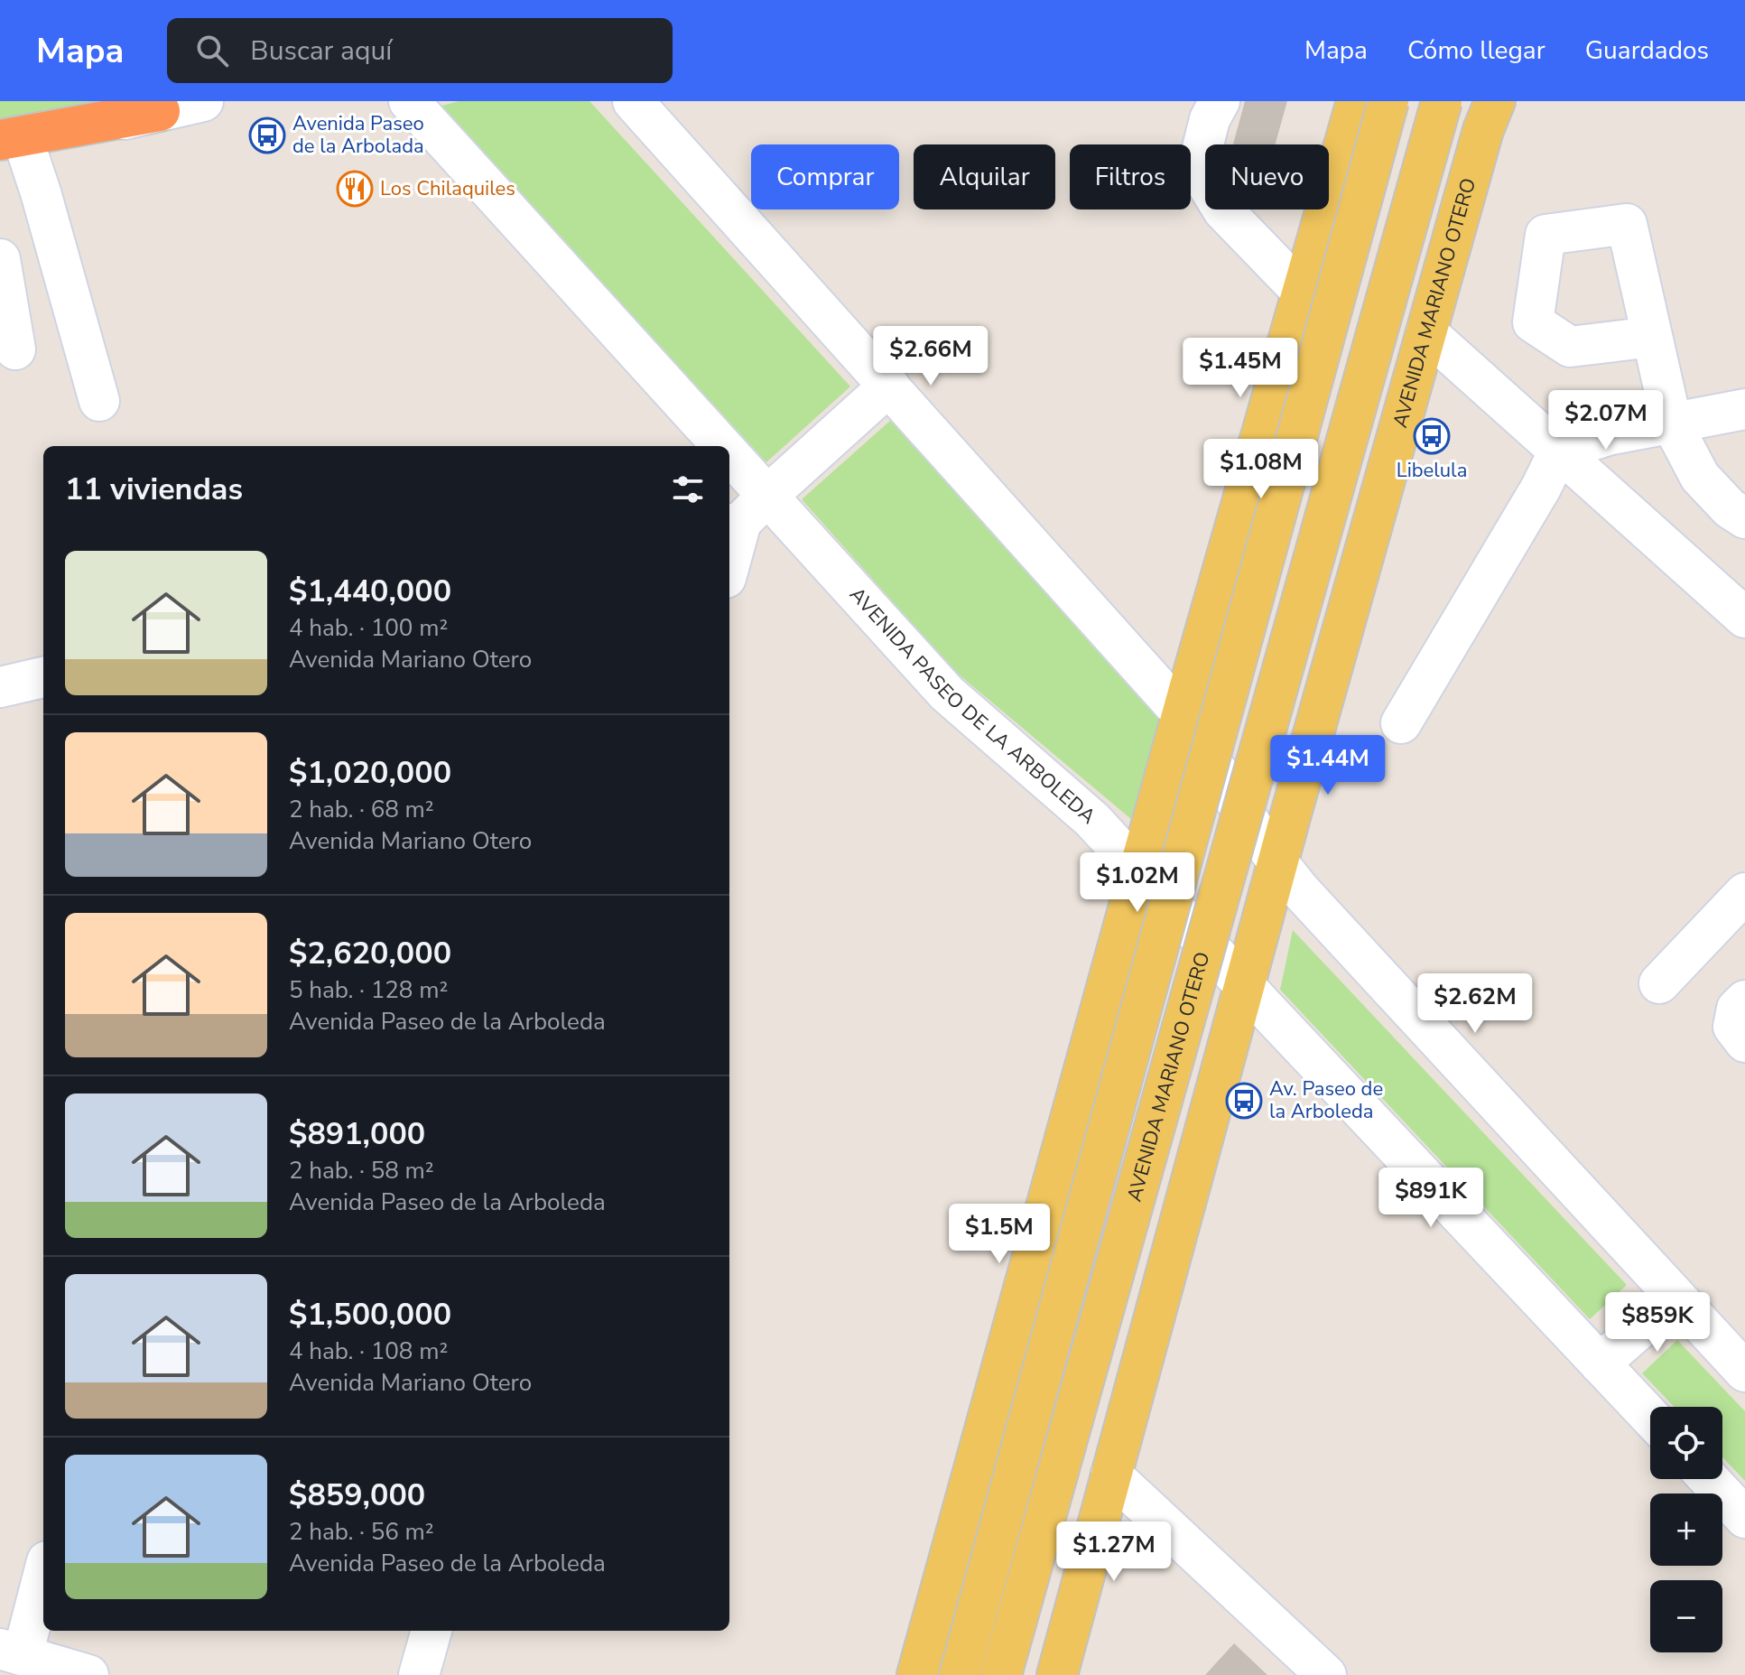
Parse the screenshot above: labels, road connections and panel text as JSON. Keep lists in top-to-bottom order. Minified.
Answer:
{"streets":{"main road":["AVENIDA MARIANO OTERO"],"street":["AVENIDA PASEO DE LA ARBOLEDA"]},"crossings":[["AVENIDA MARIANO OTERO","AVENIDA PASEO DE LA ARBOLEDA"]],"places":{"bus stop":["Avenida Paseo de la Arbolada","Libelula","Av. Paseo de la Arboleda"],"restaurant":["Los Chilaquiles"]},"page":{"header":"Mapa","search":"Buscar aquí","nav":["Mapa","Cómo llegar","Guardados"],"chip":["Comprar","Alquilar","Filtros","Nuevo"],"price":["$2.66M","$1.45M","$2.07M","$1.08M","$1.44M","$1.02M","$2.62M","$891K","$1.5M","$859K","$1.27M"],"heading":"11 viviendas","list":[{"name":"$1,440,000","note":"4 hab. · 100 m² · Avenida Mariano Otero"},{"name":"$1,020,000","note":"2 hab. · 68 m² · Avenida Mariano Otero"},{"name":"$2,620,000","note":"5 hab. · 128 m² · Avenida Paseo de la Arboleda"},{"name":"$891,000","note":"2 hab. · 58 m² · Avenida Paseo de la Arboleda"},{"name":"$1,500,000","note":"4 hab. · 108 m² · Avenida Mariano Otero"},{"name":"$859,000","note":"2 hab. · 56 m² · Avenida Paseo de la Arboleda"}],"map_buttons":["+","−"]}}
